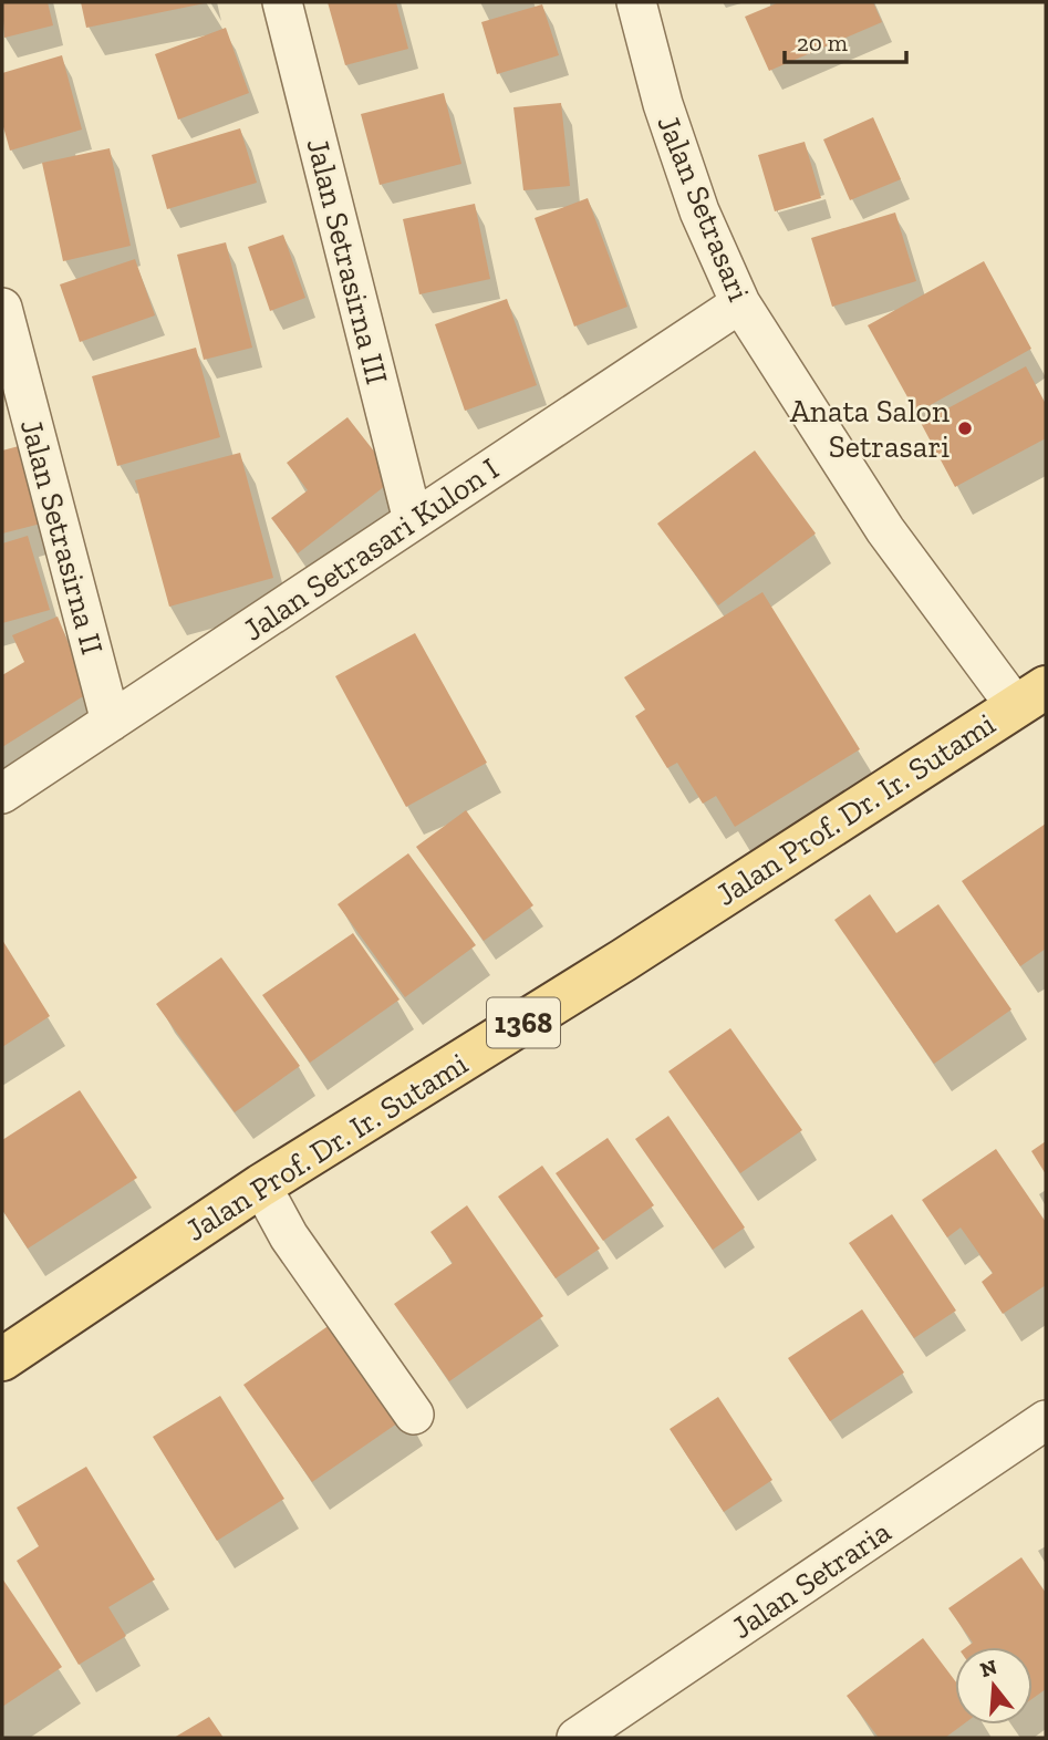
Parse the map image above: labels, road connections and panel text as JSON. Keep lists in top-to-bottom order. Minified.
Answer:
{"streets":{"main road":["Jalan Prof. Dr. Ir. Sutami","1368"],"street":["Jalan Setrasari","Jalan Setrasirna III","Jalan Setrasirna II","Jalan Setrasari Kulon I","Jalan Setraria"]},"crossings":[["Jalan Setrasari","Jalan Setrasari Kulon I"],["Jalan Setrasari","Jalan Prof. Dr. Ir. Sutami"],["Jalan Setrasirna III","Jalan Setrasari Kulon I"],["Jalan Setrasirna II","Jalan Setrasari Kulon I"]],"places":["Anata Salon Setrasari"],"scale_bar":"20 m","north":"top"}
